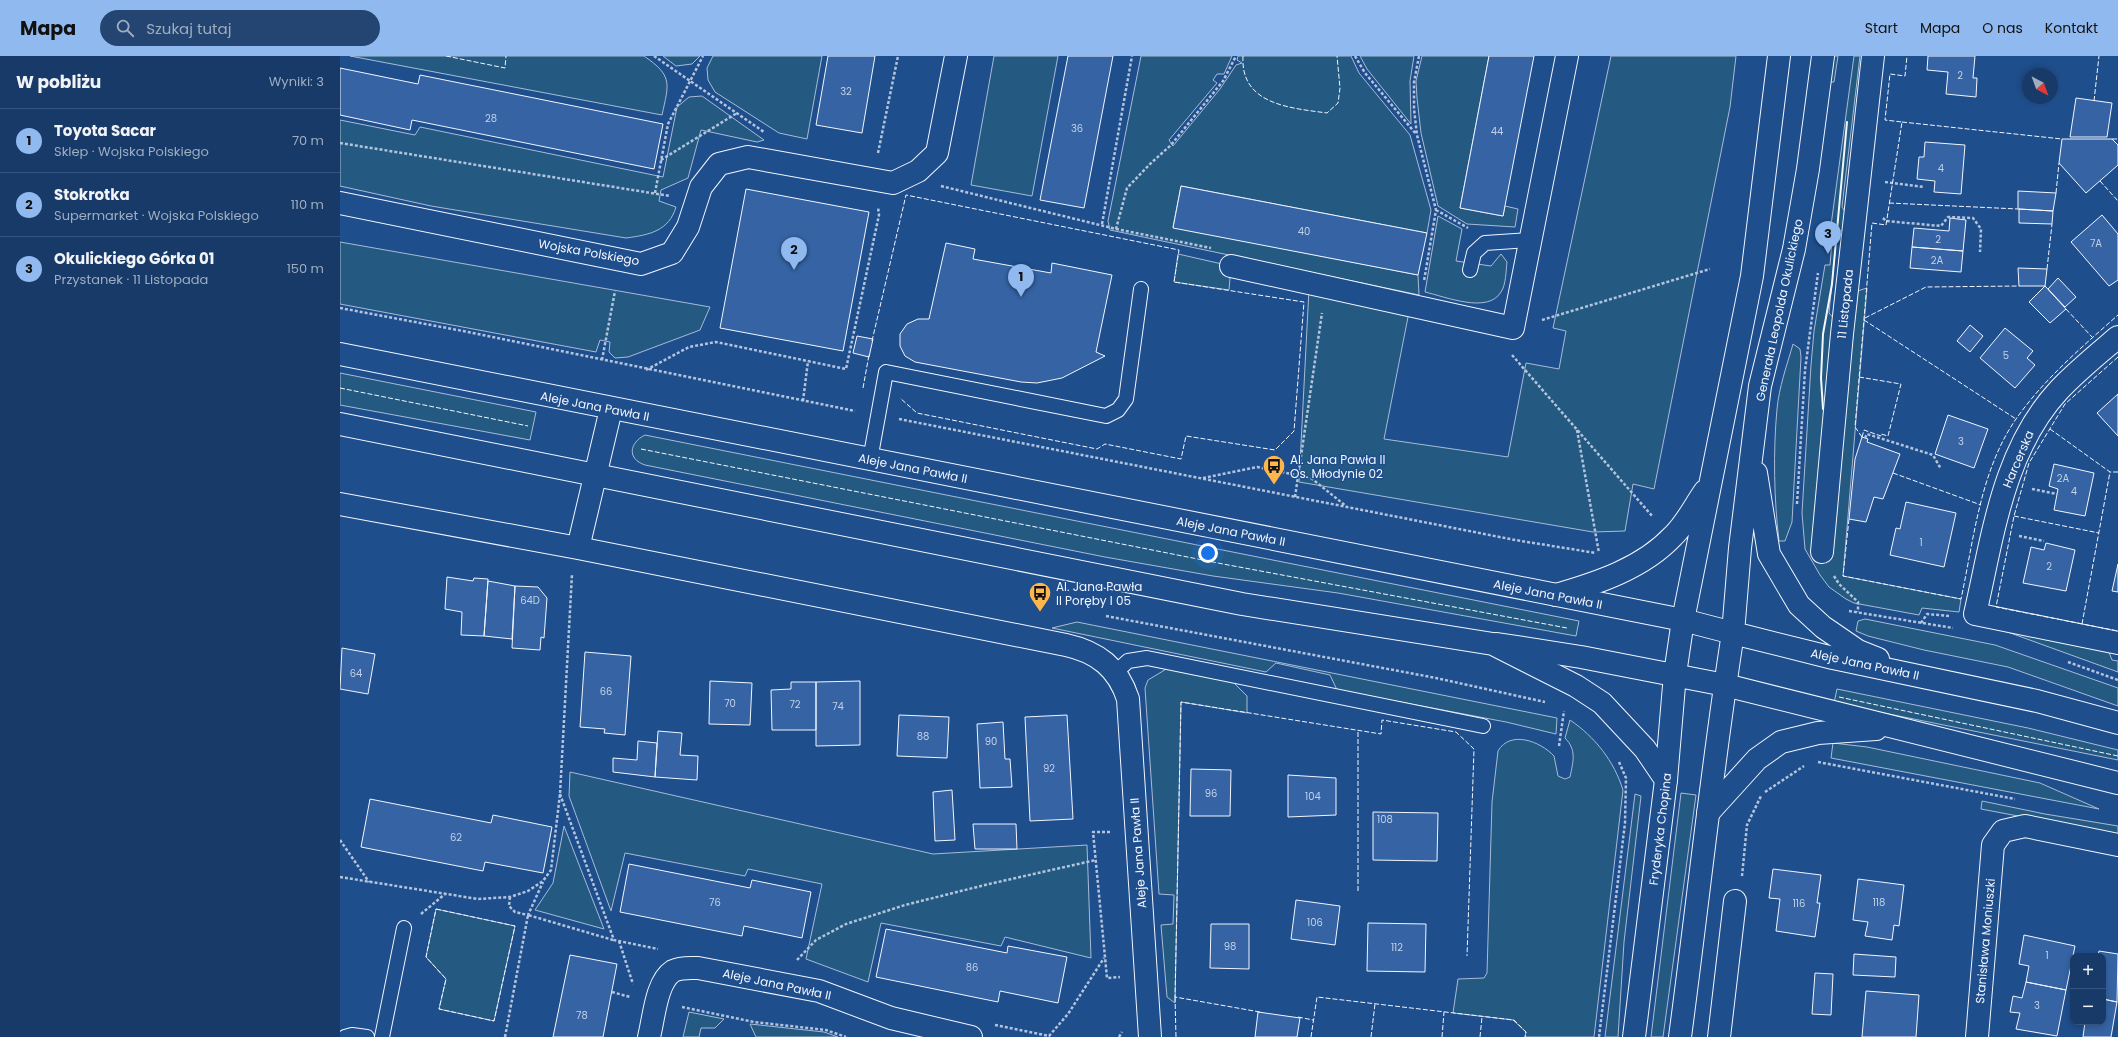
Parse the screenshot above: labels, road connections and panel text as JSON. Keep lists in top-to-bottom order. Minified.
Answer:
{"streets":{"street":["Wojska Polskiego","11 Listopada","Generała Leopolda Okulickiego","Aleje Jana Pawła II","Harcerska","Fryderyka Chopina","Stanisława Moniuszki"]},"crossings":[["Generała Leopolda Okulickiego","Aleje Jana Pawła II"],["Aleje Jana Pawła II","Fryderyka Chopina"]],"places":{"bus stop":["Al. Jana Pawła II Os. Młodynie 02","Al. Jana Pawła II Poręby I 05"]},"house_numbers":["2","32","28","36","44","4","40","2","7A","2A","5","3","2A","4","1","2","64D","64","66","70","72","74","88","90","92","96","104","108","62","76","118","116","106","98","112","1","86","3","78"],"north":"bottom right","page":{"header":"Mapa","search":"Szukaj tutaj","nav":["Start","Mapa","O nas","Kontakt"],"heading":["W pobliżu","Wyniki: 3"],"list":[{"mark":"1","name":"Toyota Sacar","note":"Sklep · Wojska Polskiego","value":"70 m"},{"mark":"2","name":"Stokrotka","note":"Supermarket · Wojska Polskiego","value":"110 m"},{"mark":"3","name":"Okulickiego Górka 01","note":"Przystanek · 11 Listopada","value":"150 m"}],"pins":["3","2","1"],"map_buttons":["+","−"]}}
